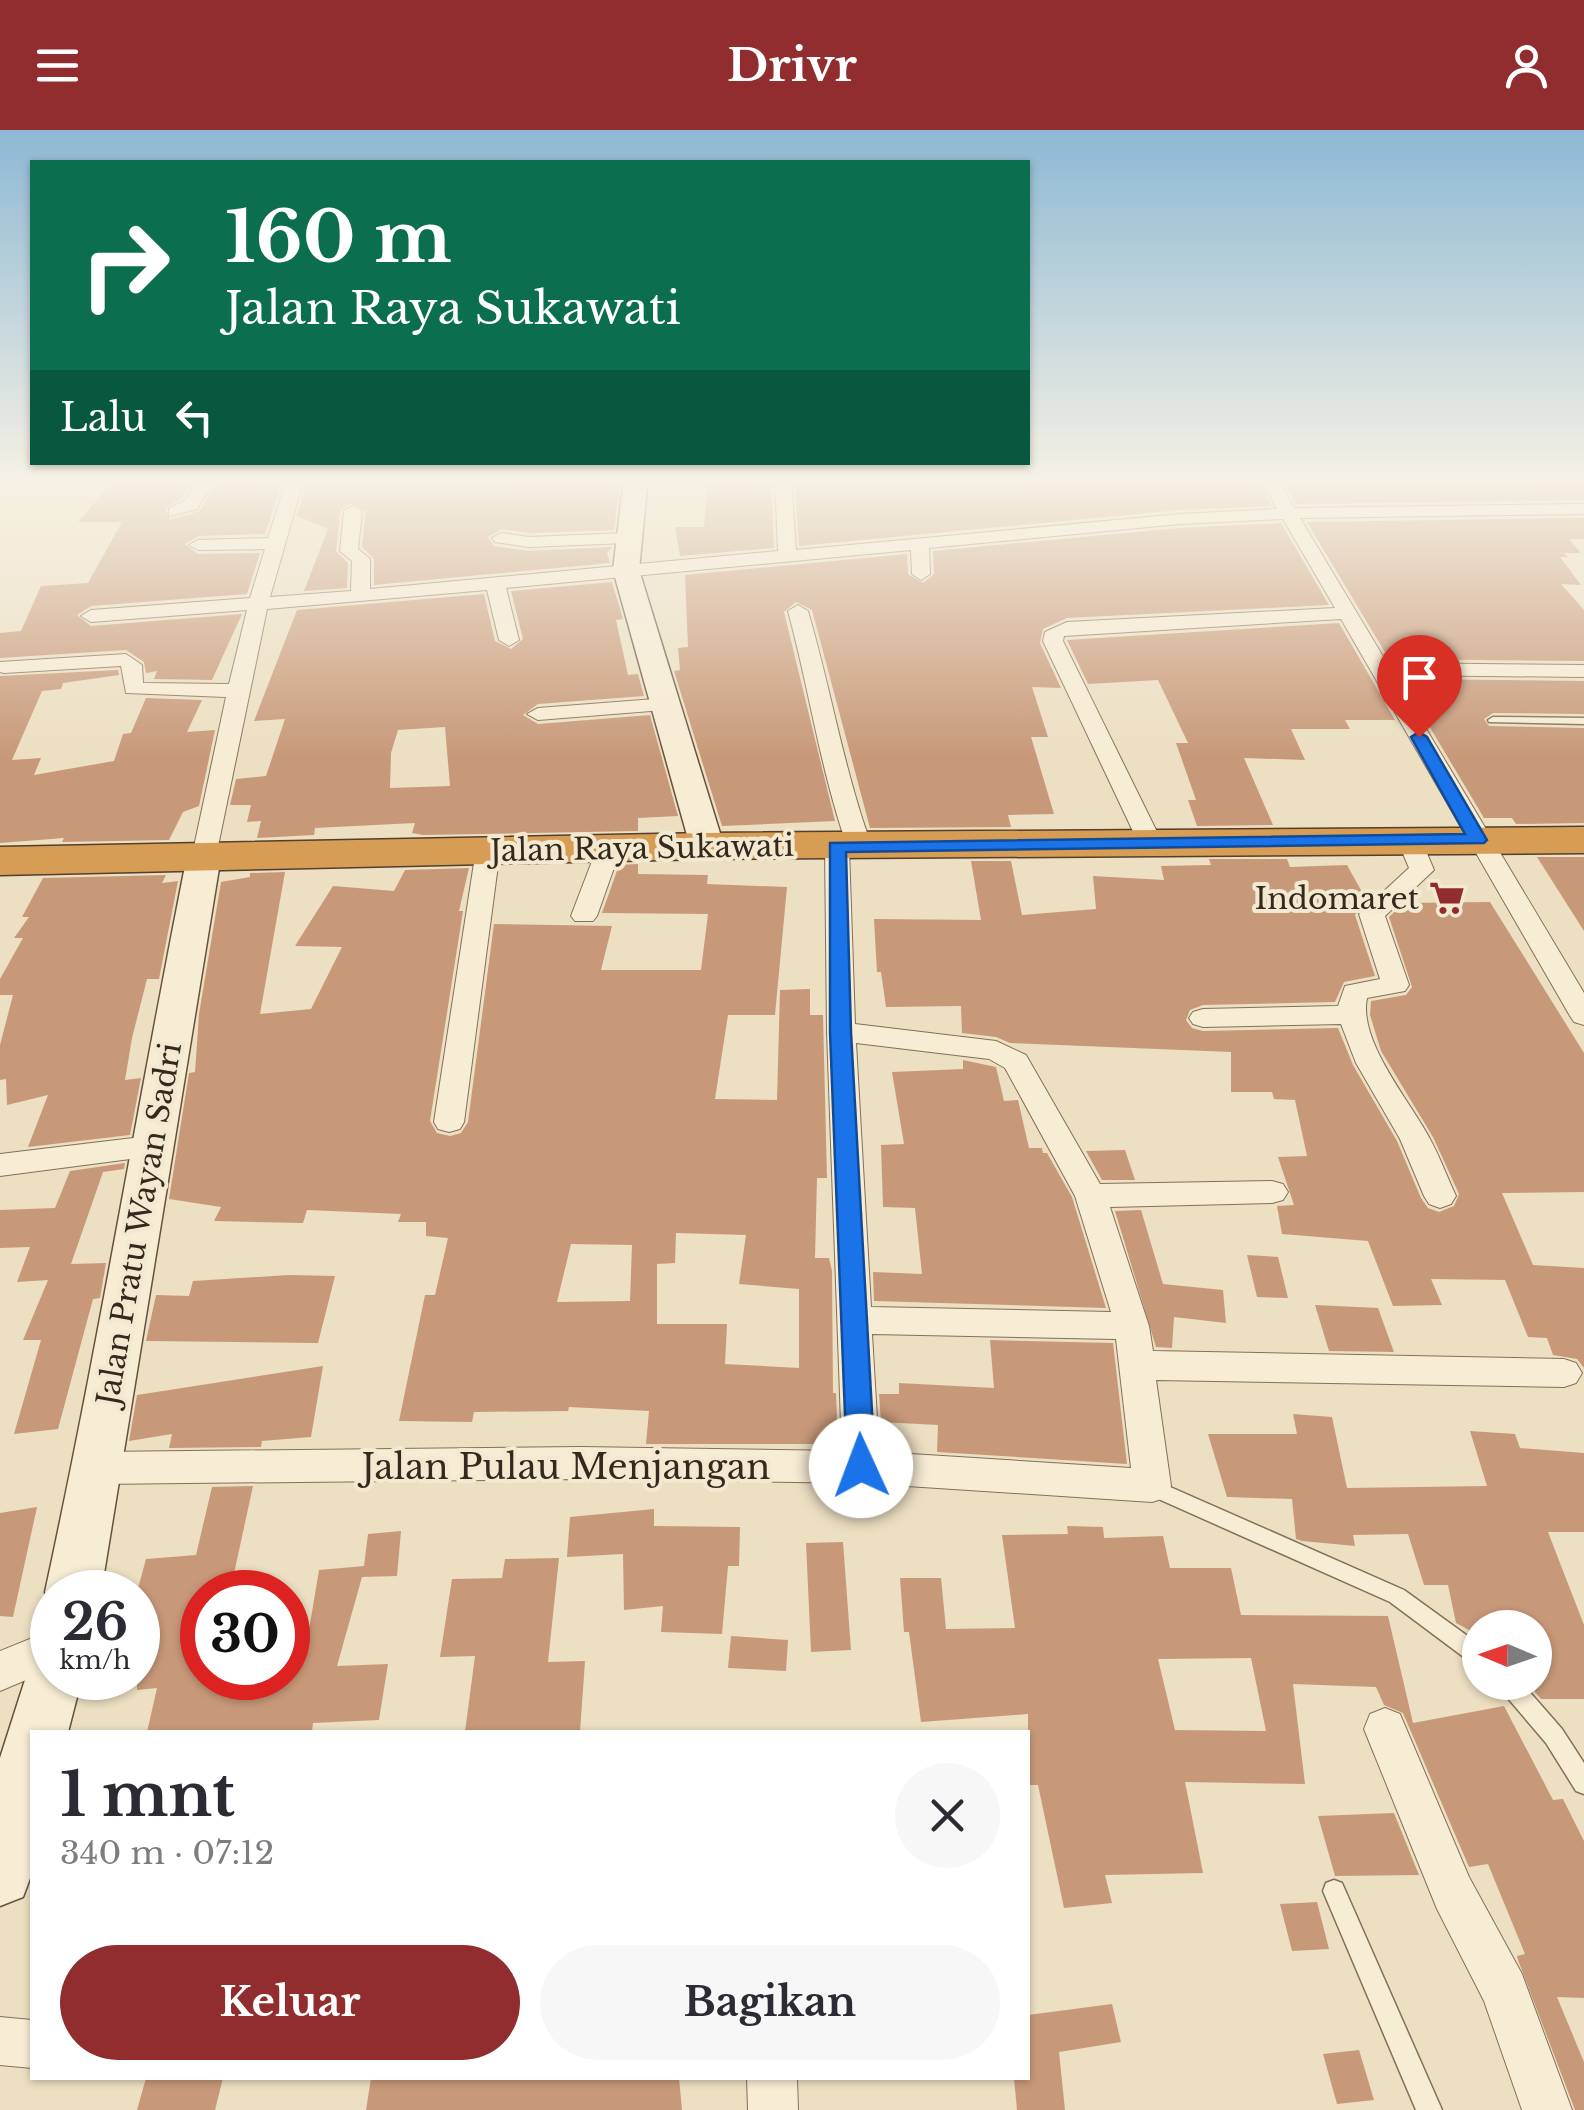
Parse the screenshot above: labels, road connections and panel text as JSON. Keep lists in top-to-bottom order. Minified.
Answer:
{"streets":{"highway":["Jalan Raya Sukawati"],"street":["Jalan Pratu Wayan Sadri","Jalan Pulau Menjangan"]},"crossings":[["Jalan Raya Sukawati","Jalan Pratu Wayan Sadri"],["Jalan Pratu Wayan Sadri","Jalan Pulau Menjangan"]],"places":{"supermarket":["Indomaret"]},"north":"left","page":{"header":"Drivr","turn":["160 m","Jalan Raya Sukawati"],"then":"Lalu","speed":"26 km/h","limit":"30","heading":["1 mnt","340 m · 07:12"],"buttons":["Keluar","Bagikan"]}}
